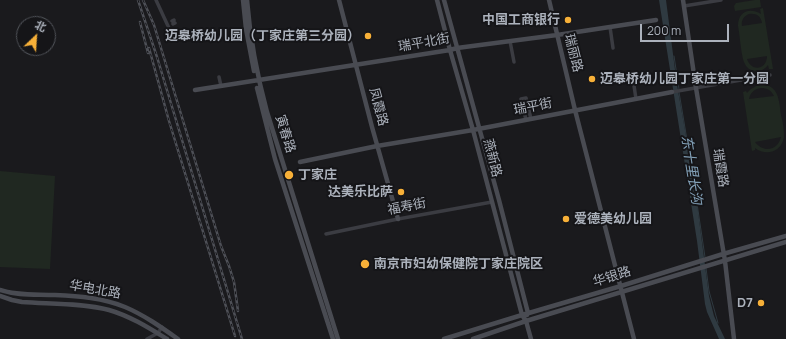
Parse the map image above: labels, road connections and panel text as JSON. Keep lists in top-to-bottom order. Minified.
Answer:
{"streets":{"street":["瑞平北街","瑞丽路","凤霞路","瑞平街","寅春路","燕新路","瑞霞路","福寿街","华银路","华电北路"]},"crossings":[["瑞平北街","瑞丽路"],["瑞平北街","凤霞路"],["瑞平北街","寅春路"],["瑞平北街","燕新路"],["瑞丽路","瑞平街"],["瑞丽路","华银路"],["凤霞路","瑞平街"],["凤霞路","福寿街"],["瑞平街","燕新路"],["瑞平街","瑞霞路"],["燕新路","福寿街"],["燕新路","华银路"],["瑞霞路","华银路"]],"water":["东十里长沟"],"places":["中国工商银行","迈皋桥幼儿园（丁家庄第三分园）","迈皋桥幼儿园丁家庄第一分园","丁家庄","达美乐比萨","爱德美幼儿园","南京市妇幼保健院丁家庄院区","D7"],"scale_bar":"200 m","north":"top right"}
